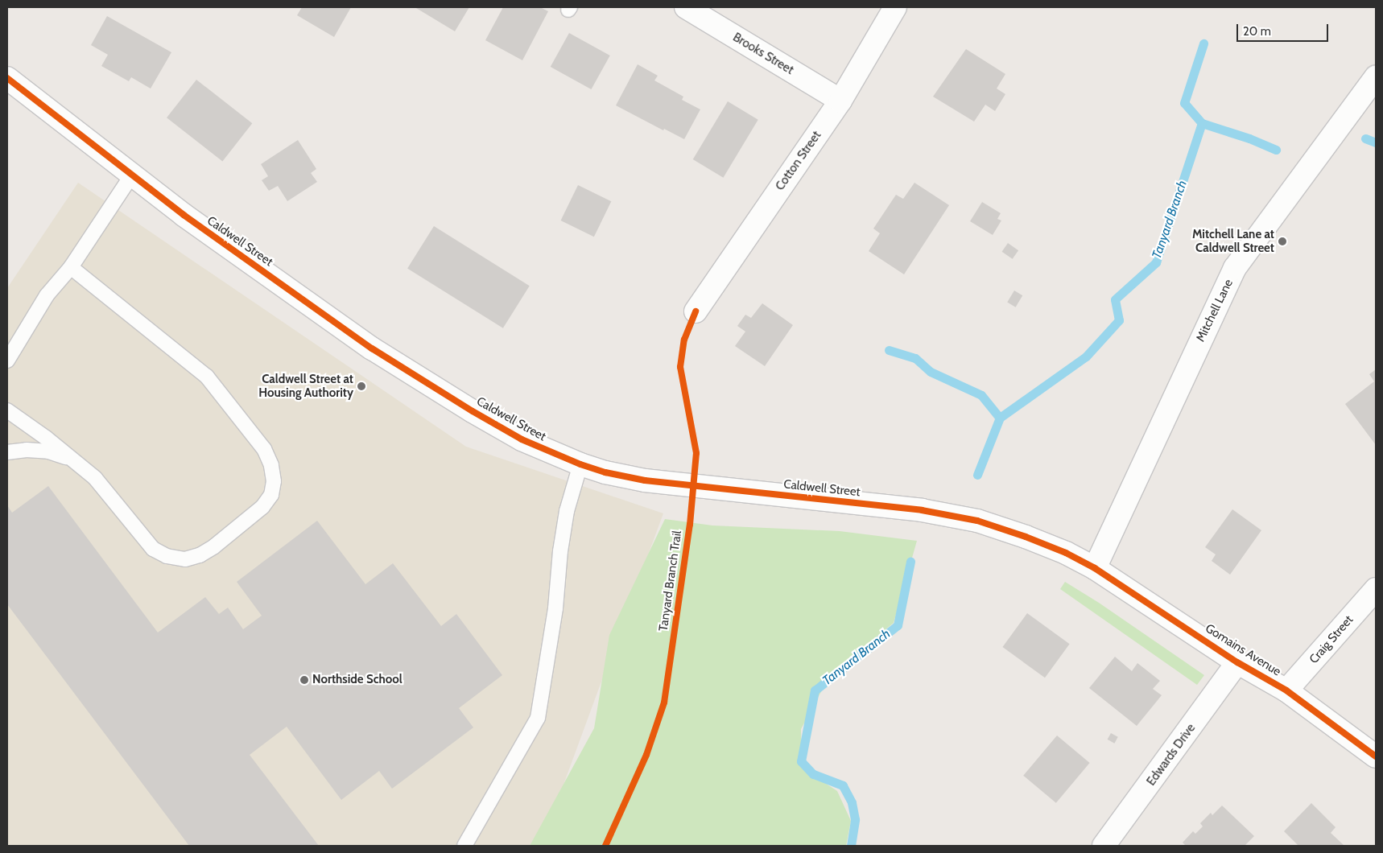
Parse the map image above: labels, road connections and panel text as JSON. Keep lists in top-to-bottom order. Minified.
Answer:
{"streets":{"street":["Brooks Street","Cotton Street","Caldwell Street","Mitchell Lane","Craig Street","Gomains Avenue","Edwards Drive"],"cycle path":["Tanyard Branch Trail"]},"crossings":[["Brooks Street","Cotton Street"],["Caldwell Street","Mitchell Lane"],["Caldwell Street","Gomains Avenue"],["Mitchell Lane","Gomains Avenue"],["Craig Street","Gomains Avenue"],["Gomains Avenue","Edwards Drive"]],"water":["Tanyard Branch"],"places":["Mitchell Lane at Caldwell Street","Caldwell Street at Housing Authority","Northside School"],"scale_bar":"20 m"}
